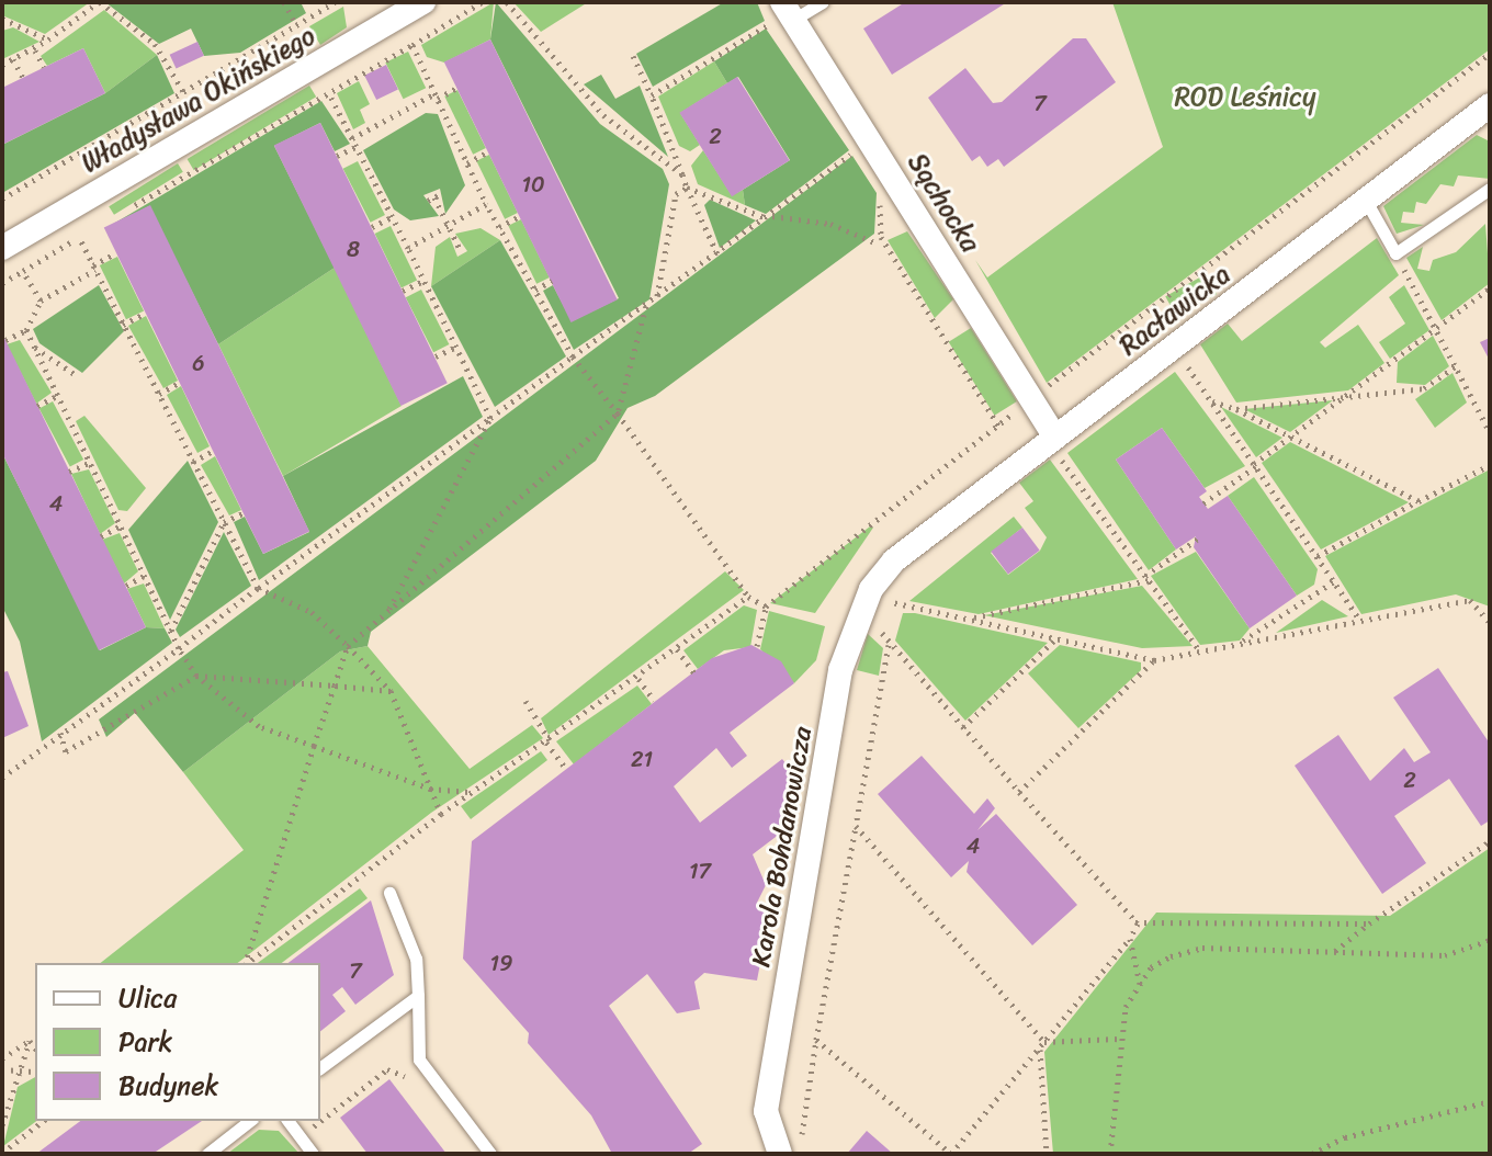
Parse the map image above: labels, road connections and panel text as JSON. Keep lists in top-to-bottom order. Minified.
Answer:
{"streets":{"street":["Władysława Okińskiego","Sąchocka","Racławicka","Karola Bohdanowicza"]},"crossings":[["Sąchocka","Racławicka"],["Racławicka","Karola Bohdanowicza"]],"parks":["ROD Leśnicy"],"house_numbers":["7","2","10","8","6","4","21","2","4","17","19","7"],"legend":["Ulica","Park","Budynek"]}
